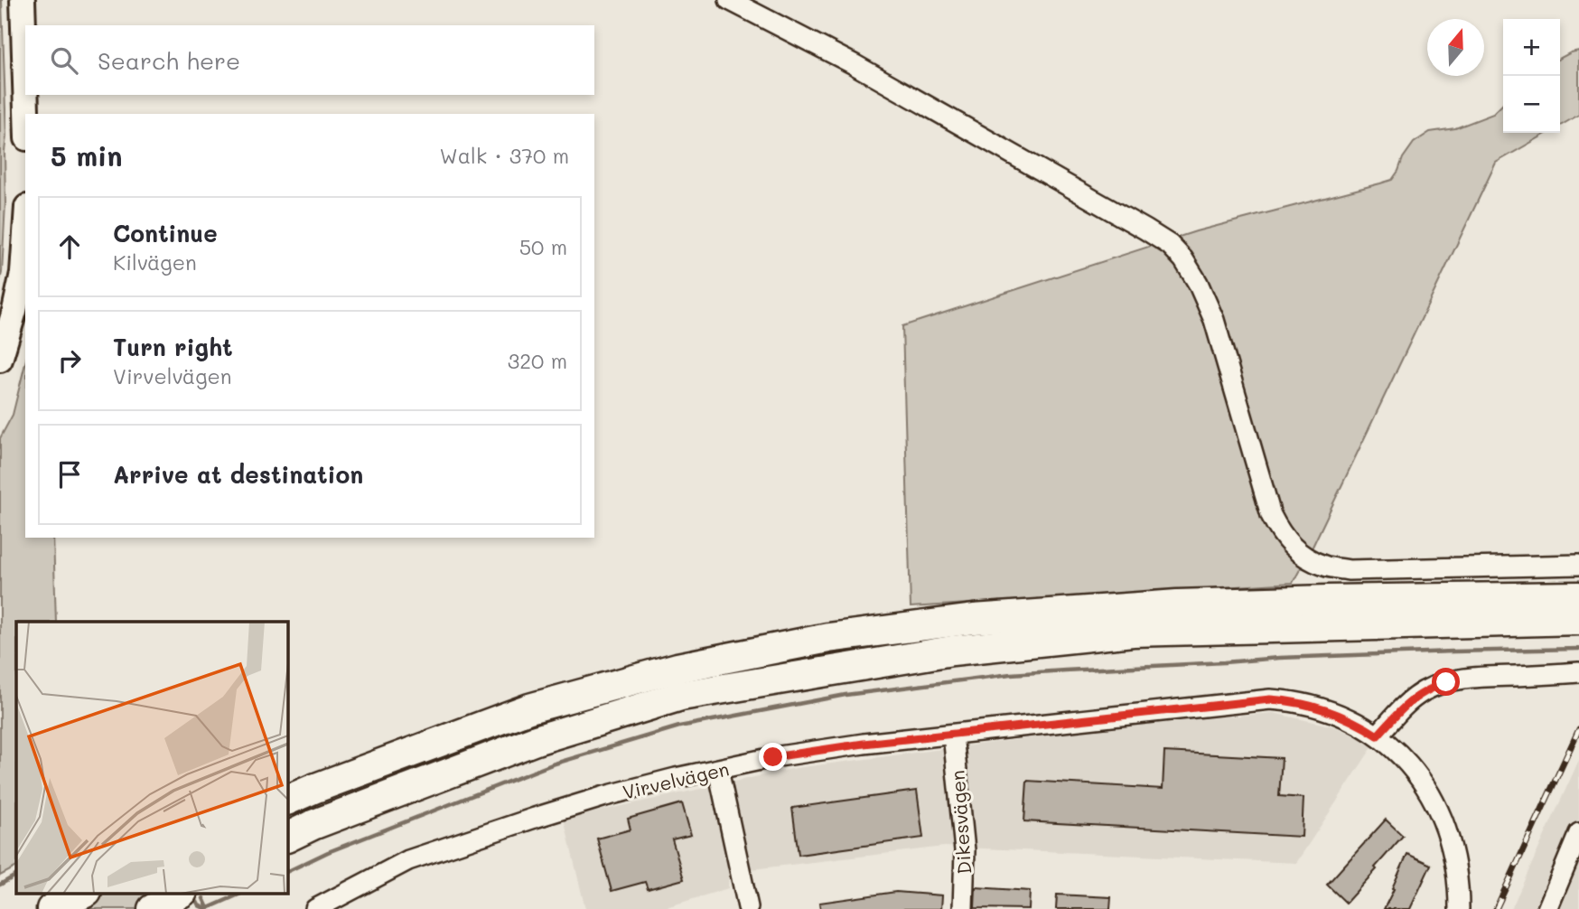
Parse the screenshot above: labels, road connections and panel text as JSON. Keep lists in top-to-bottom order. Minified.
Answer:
{"streets":{"street":["Virvelvägen","Dikesvägen"]},"crossings":[["Virvelvägen","Dikesvägen"]],"north":"top","page":{"map_buttons":["+","−"],"search":"Search here","heading":["5 min","Walk · 370 m"],"list":[["Continue","Kilvägen","50 m"],["Turn right","Virvelvägen","320 m"],"Arrive at destination"]}}
